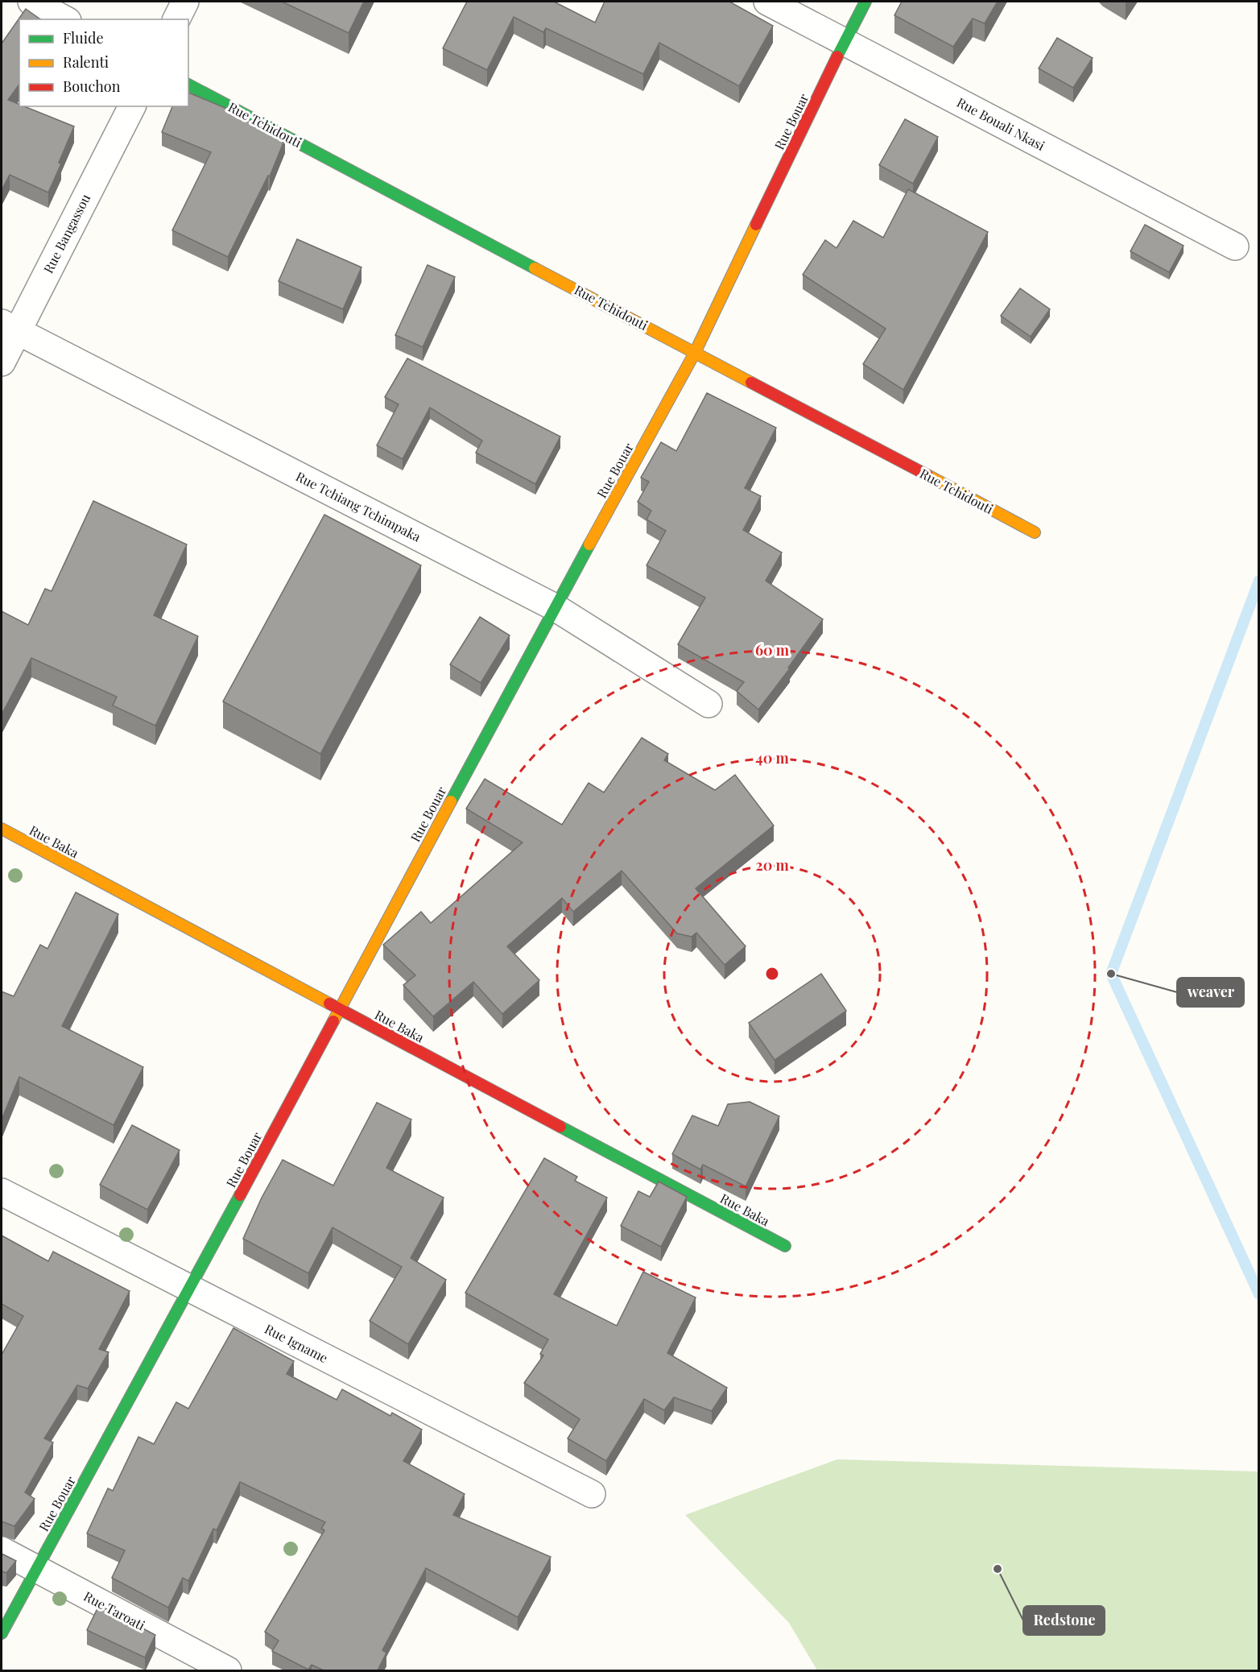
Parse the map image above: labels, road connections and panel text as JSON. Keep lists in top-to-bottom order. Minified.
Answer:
{"streets":{"street":["Rue Bouar","Rue Bouali Nkasi","Rue Tchidouti","Rue Bangassou","Rue Tchiang Tchimpaka","Rue Baka","Rue Igname","Rue Taroati"]},"crossings":[["Rue Bouar","Rue Bouali Nkasi"],["Rue Bouar","Rue Tchidouti"],["Rue Bouar","Rue Tchiang Tchimpaka"],["Rue Bouar","Rue Baka"],["Rue Bouar","Rue Igname"],["Rue Bouar","Rue Taroati"],["Rue Bangassou","Rue Tchiang Tchimpaka"]],"places":["weaver","Redstone"],"legend":["Fluide","Ralenti","Bouchon"],"rings":["60 m","40 m","20 m"]}
